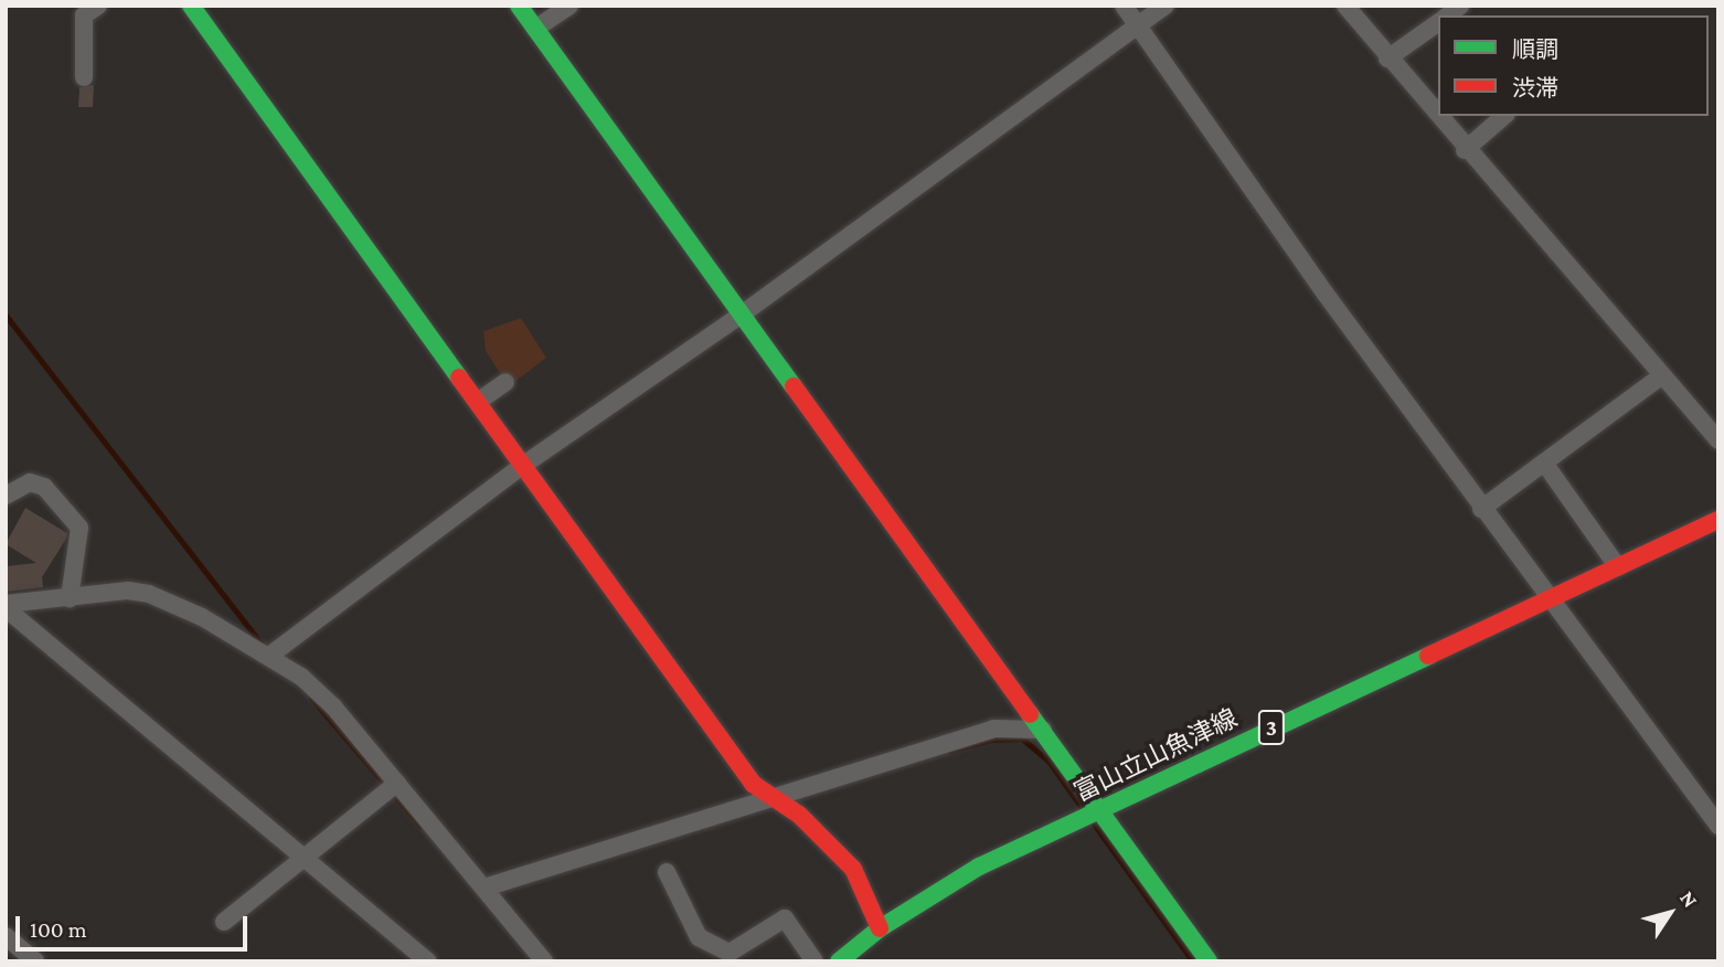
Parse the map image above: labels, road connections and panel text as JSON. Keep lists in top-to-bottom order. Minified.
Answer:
{"streets":{"street":["3","富山立山魚津線"]},"legend":["順調","渋滞"],"scale_bar":"100 m","north":"top right"}
